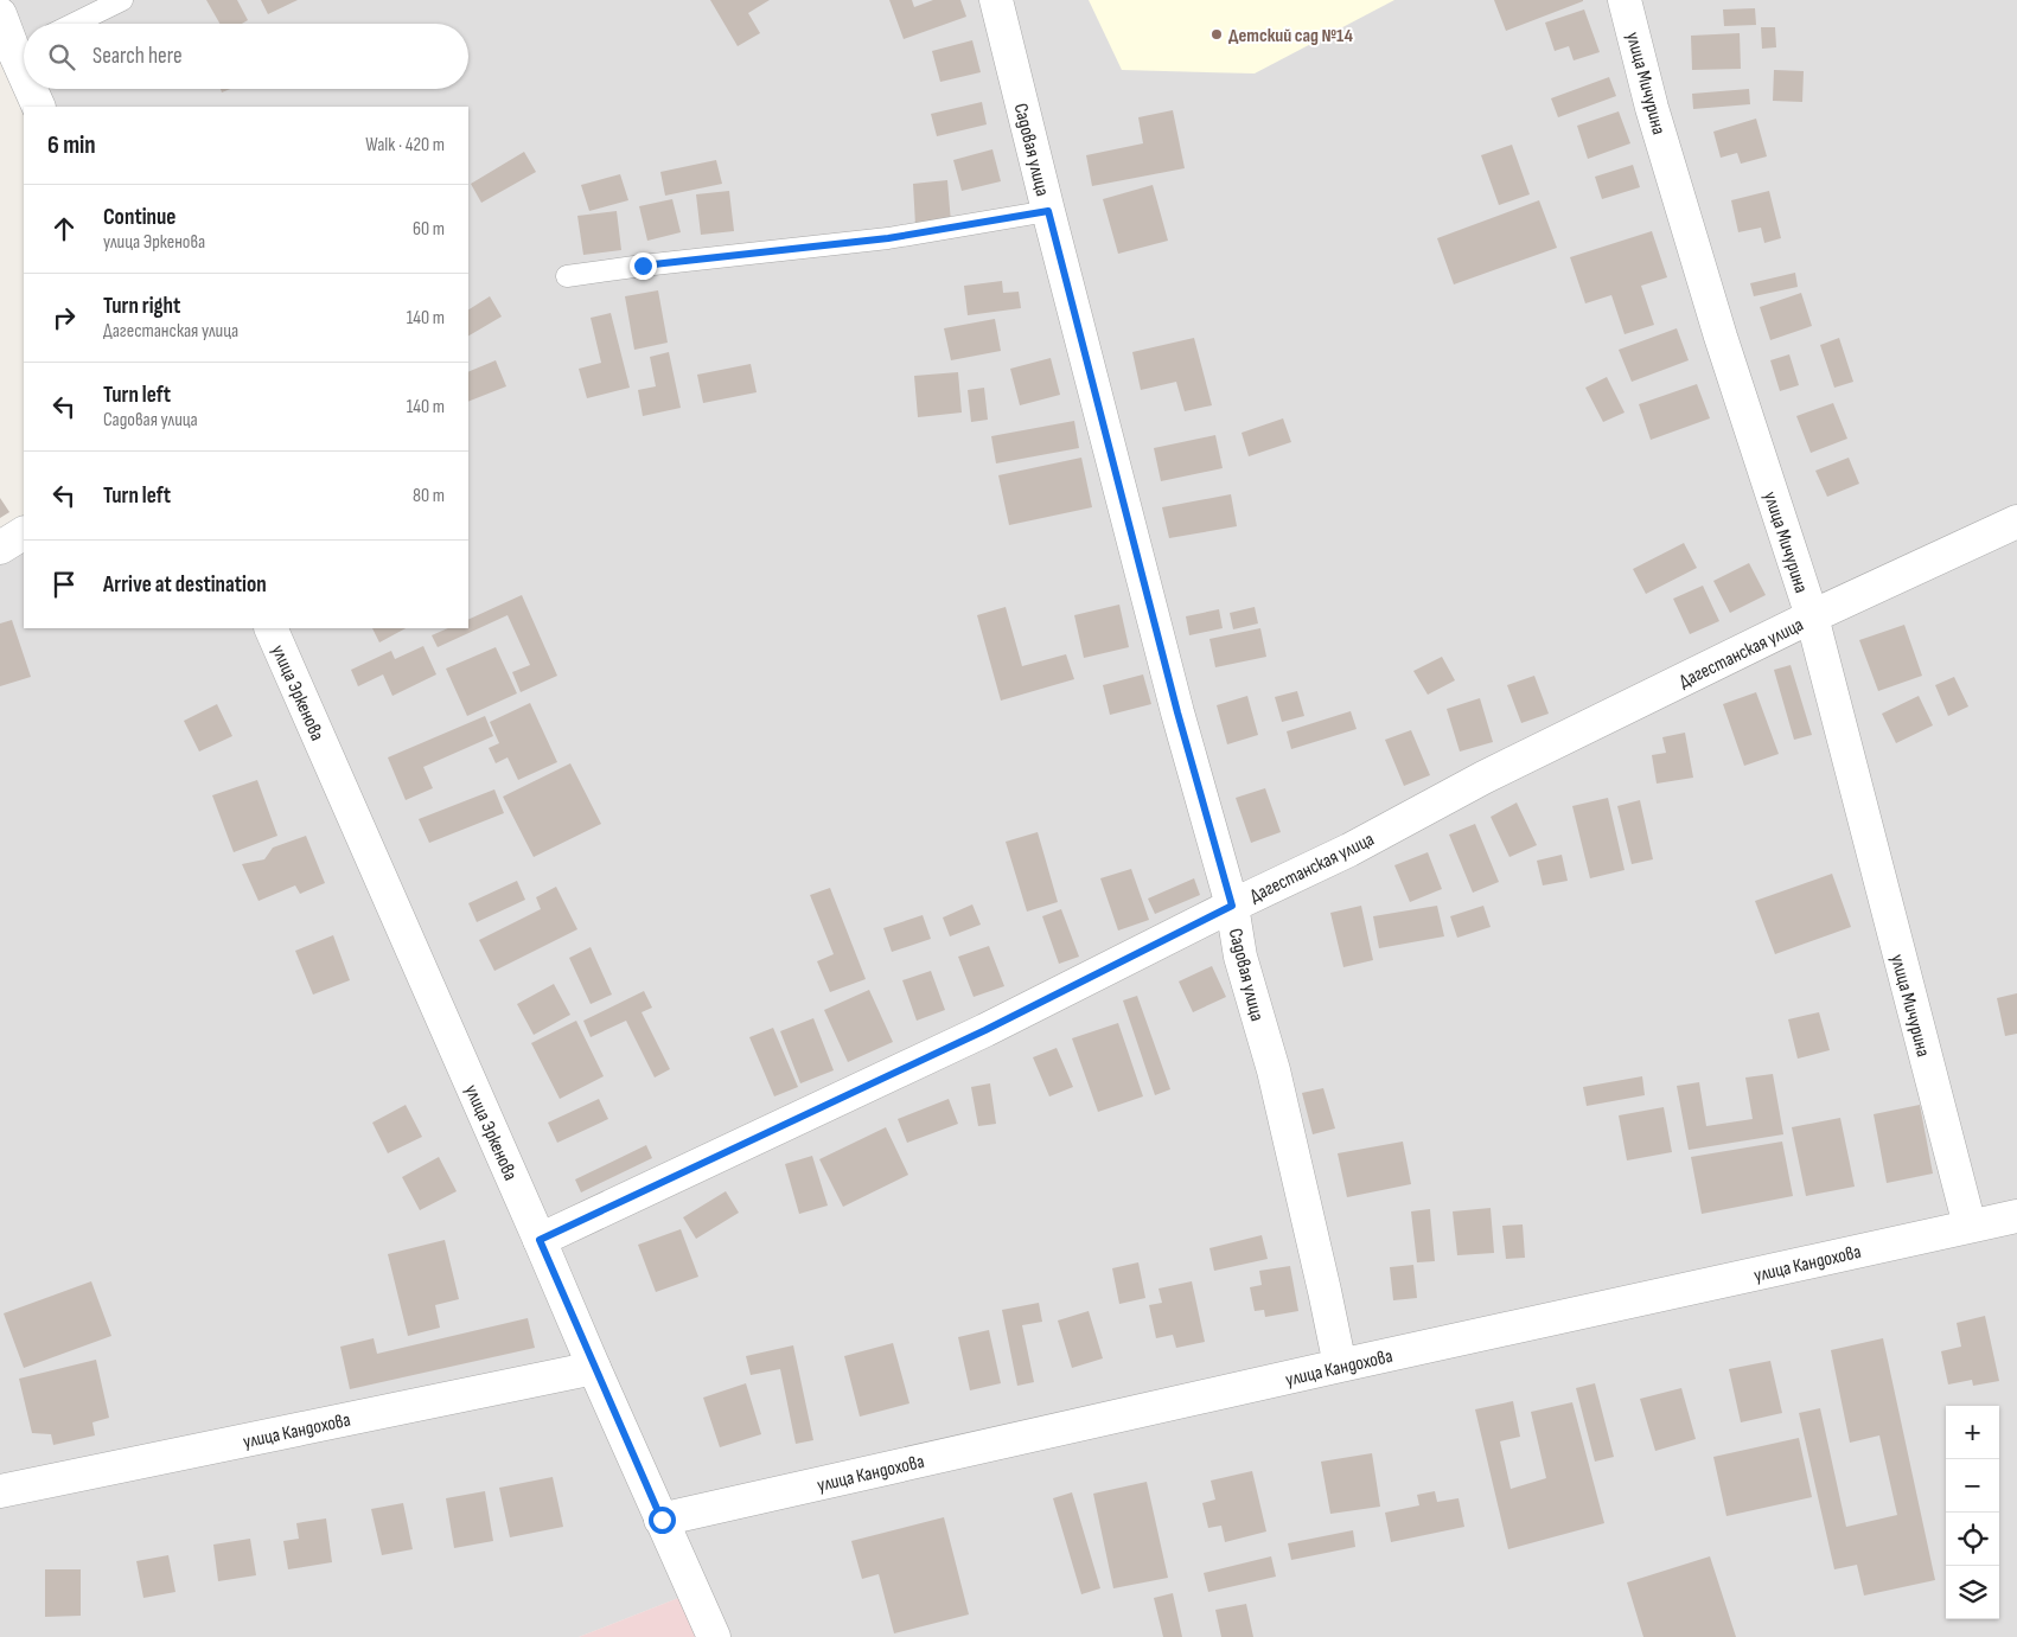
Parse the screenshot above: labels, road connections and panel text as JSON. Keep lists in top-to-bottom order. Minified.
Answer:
{"streets":{"street":["улица Мичурина","Садовая улица","Дагестанская улица","улица Эркенова","улица Кандохова"]},"crossings":[["улица Мичурина","Дагестанская улица"],["улица Мичурина","улица Кандохова"],["Садовая улица","Дагестанская улица"],["Садовая улица","улица Кандохова"],["Дагестанская улица","улица Эркенова"],["улица Эркенова","улица Кандохова"]],"places":["Детский сад №14"],"page":{"search":"Search here","heading":["6 min","Walk · 420 m"],"list":[["Continue","улица Эркенова","60 m"],["Turn right","Дагестанская улица","140 m"],["Turn left","Садовая улица","140 m"],["Turn left","80 m"],"Arrive at destination"],"map_buttons":["+","−"]}}
